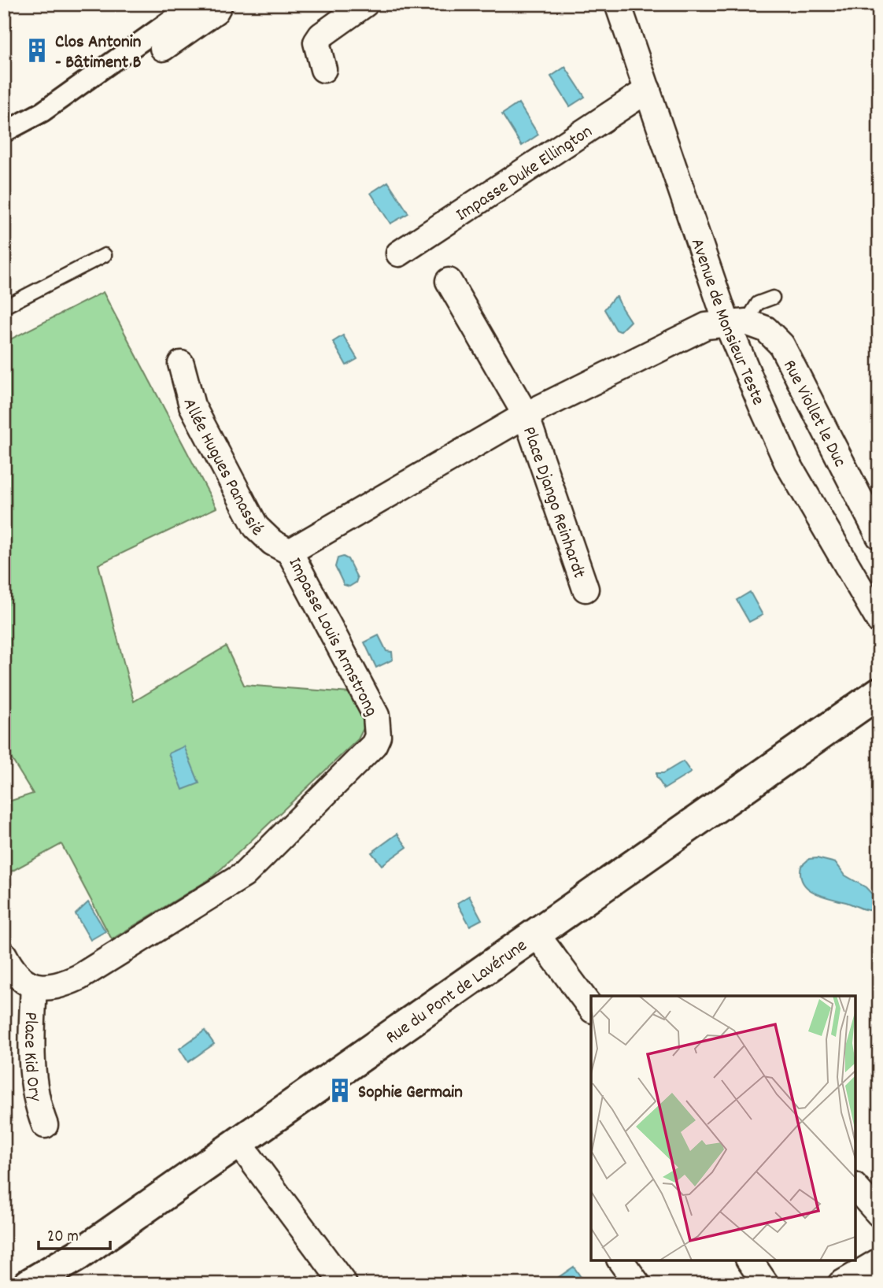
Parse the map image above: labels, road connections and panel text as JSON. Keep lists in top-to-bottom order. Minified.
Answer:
{"streets":{"street":["Impasse Duke Ellington","Avenue de Monsieur Teste","Rue Viollet le Duc","Allée Hugues Panassié","Place Django Reinhardt","Impasse Louis Armstrong","Rue du Pont de Lavérune","Place Kid Ory"]},"crossings":[["Impasse Duke Ellington","Avenue de Monsieur Teste"],["Avenue de Monsieur Teste","Rue Viollet le Duc"],["Avenue de Monsieur Teste","Impasse Louis Armstrong"],["Rue Viollet le Duc","Impasse Louis Armstrong"],["Allée Hugues Panassié","Impasse Louis Armstrong"],["Place Django Reinhardt","Impasse Louis Armstrong"],["Impasse Louis Armstrong","Place Kid Ory"]],"places":{"building":["Clos Antonin - Bâtiment B","Sophie Germain"]},"scale_bar":"20 m"}
